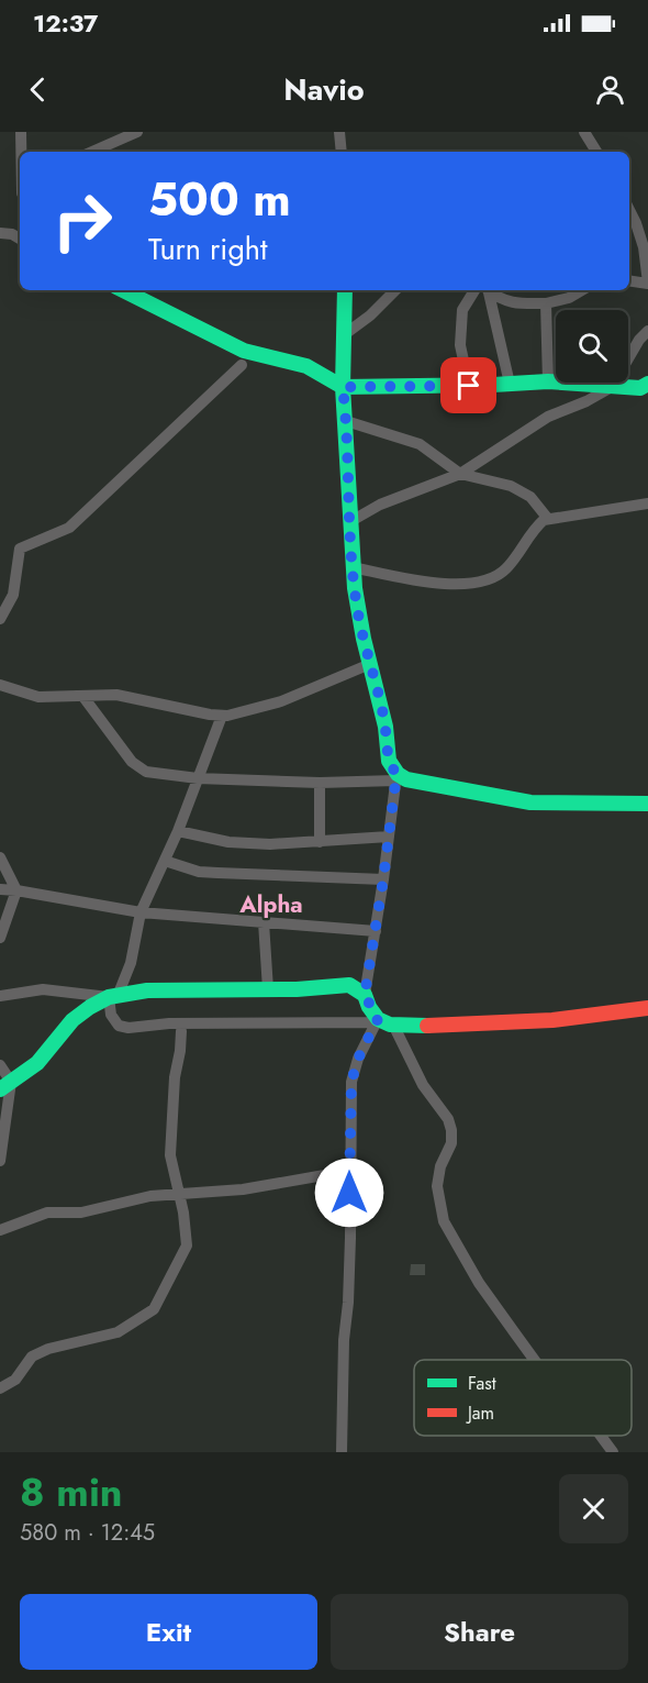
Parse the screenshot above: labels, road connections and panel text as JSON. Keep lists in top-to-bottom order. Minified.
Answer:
{"districts":["Alpha"],"legend":["Fast","Jam"],"page":{"status":"12:37","header":"Navio","turn":["500 m","Turn right"],"heading":["8 min","580 m · 12:45"],"buttons":["Exit","Share"]}}
